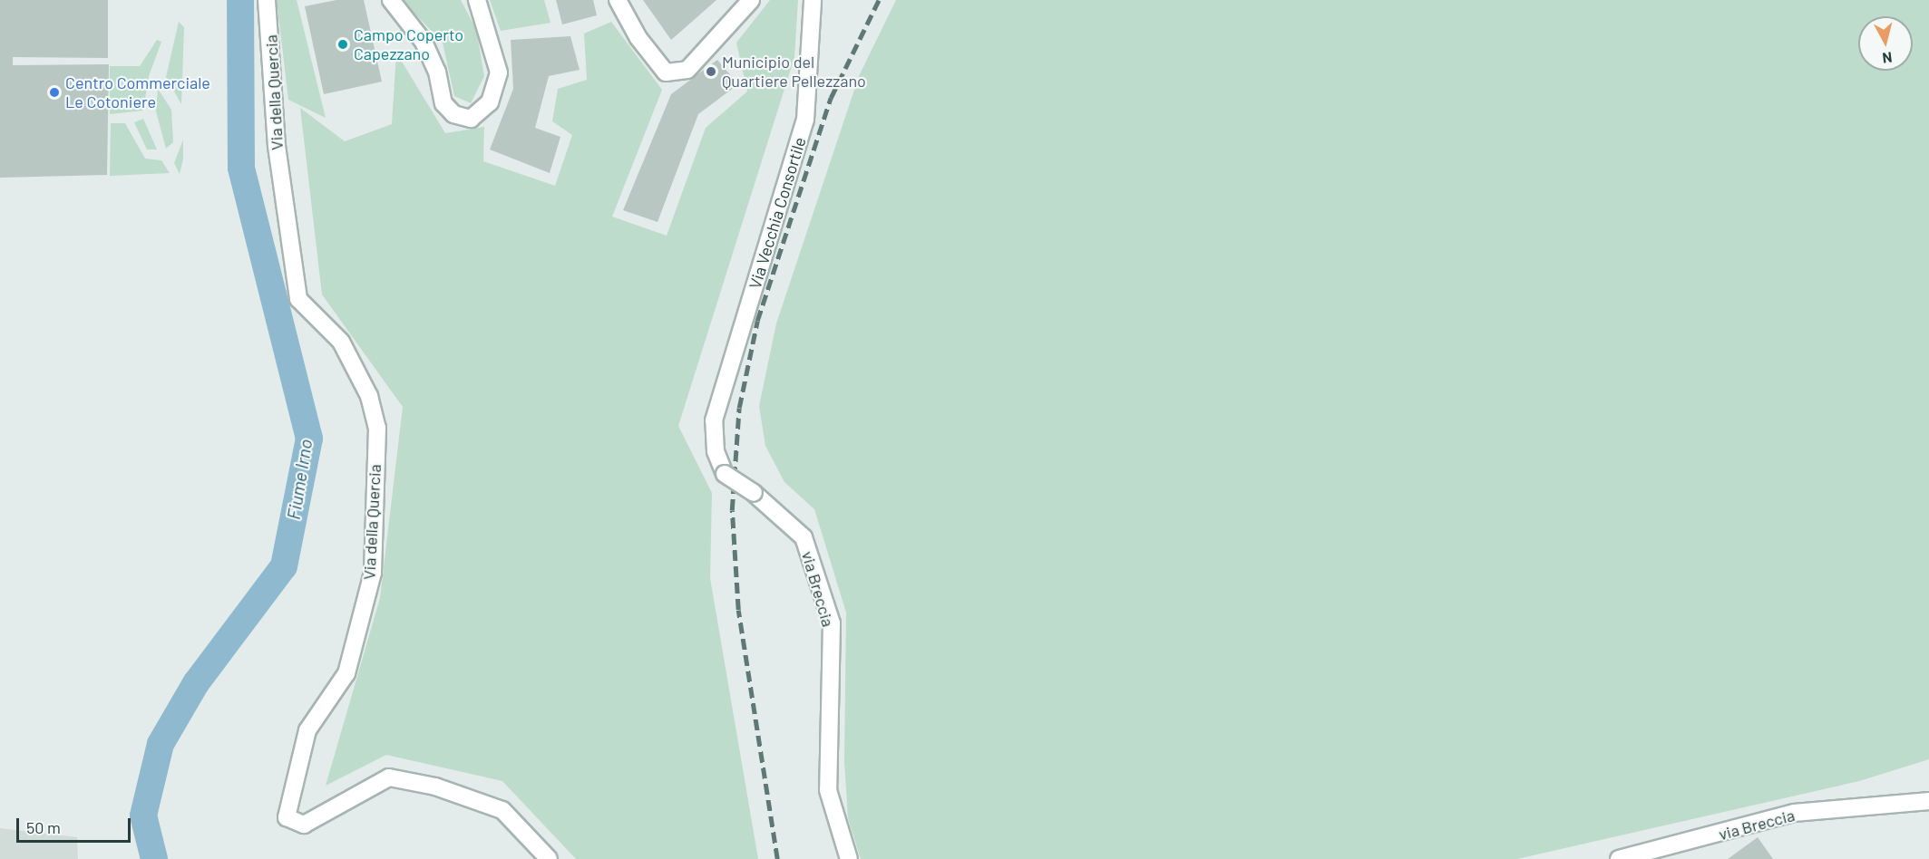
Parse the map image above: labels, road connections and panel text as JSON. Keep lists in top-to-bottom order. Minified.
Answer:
{"streets":{"street":["Via della Quercia","Via Vecchia Consortile","via Breccia"]},"crossings":[["Via Vecchia Consortile","via Breccia"]],"water":["Fiume Irno"],"places":["Campo Coperto Capezzano","Municipio del Quartiere Pellezzano","Centro Commerciale Le Cotoniere"],"scale_bar":"50 m","north":"bottom"}
